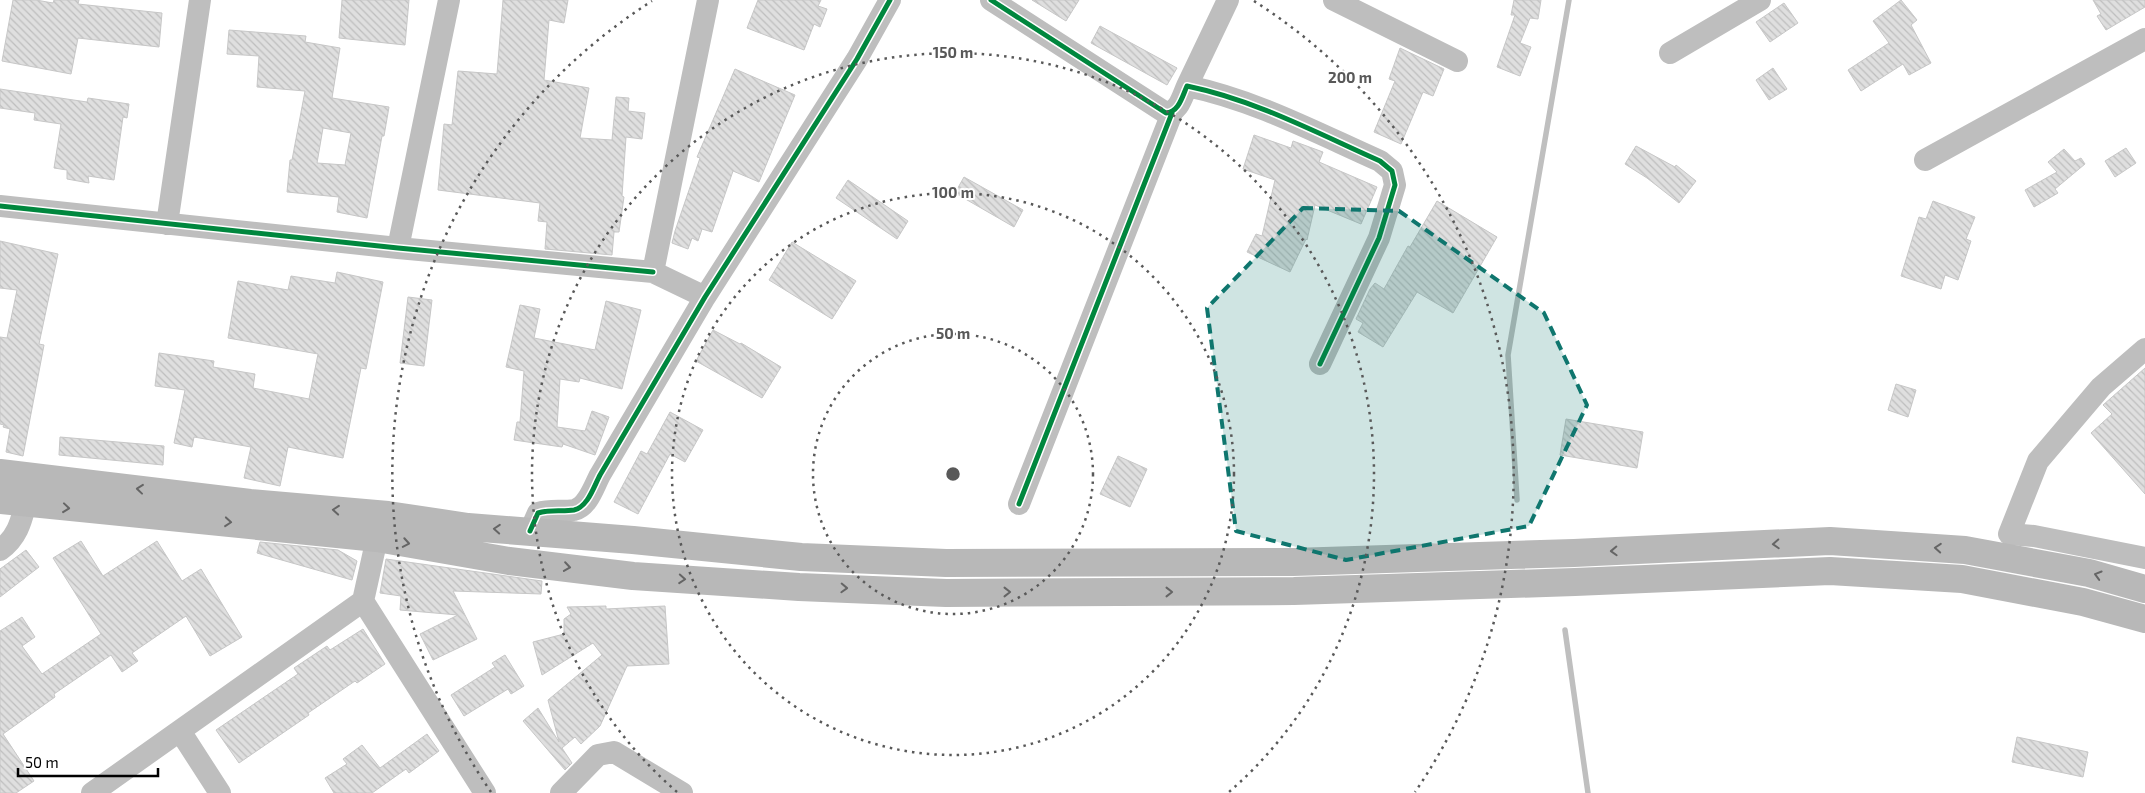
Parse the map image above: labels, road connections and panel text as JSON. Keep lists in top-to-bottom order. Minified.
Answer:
{"scale_bar":"50 m","rings":["150 m","200 m","100 m","50 m"]}
